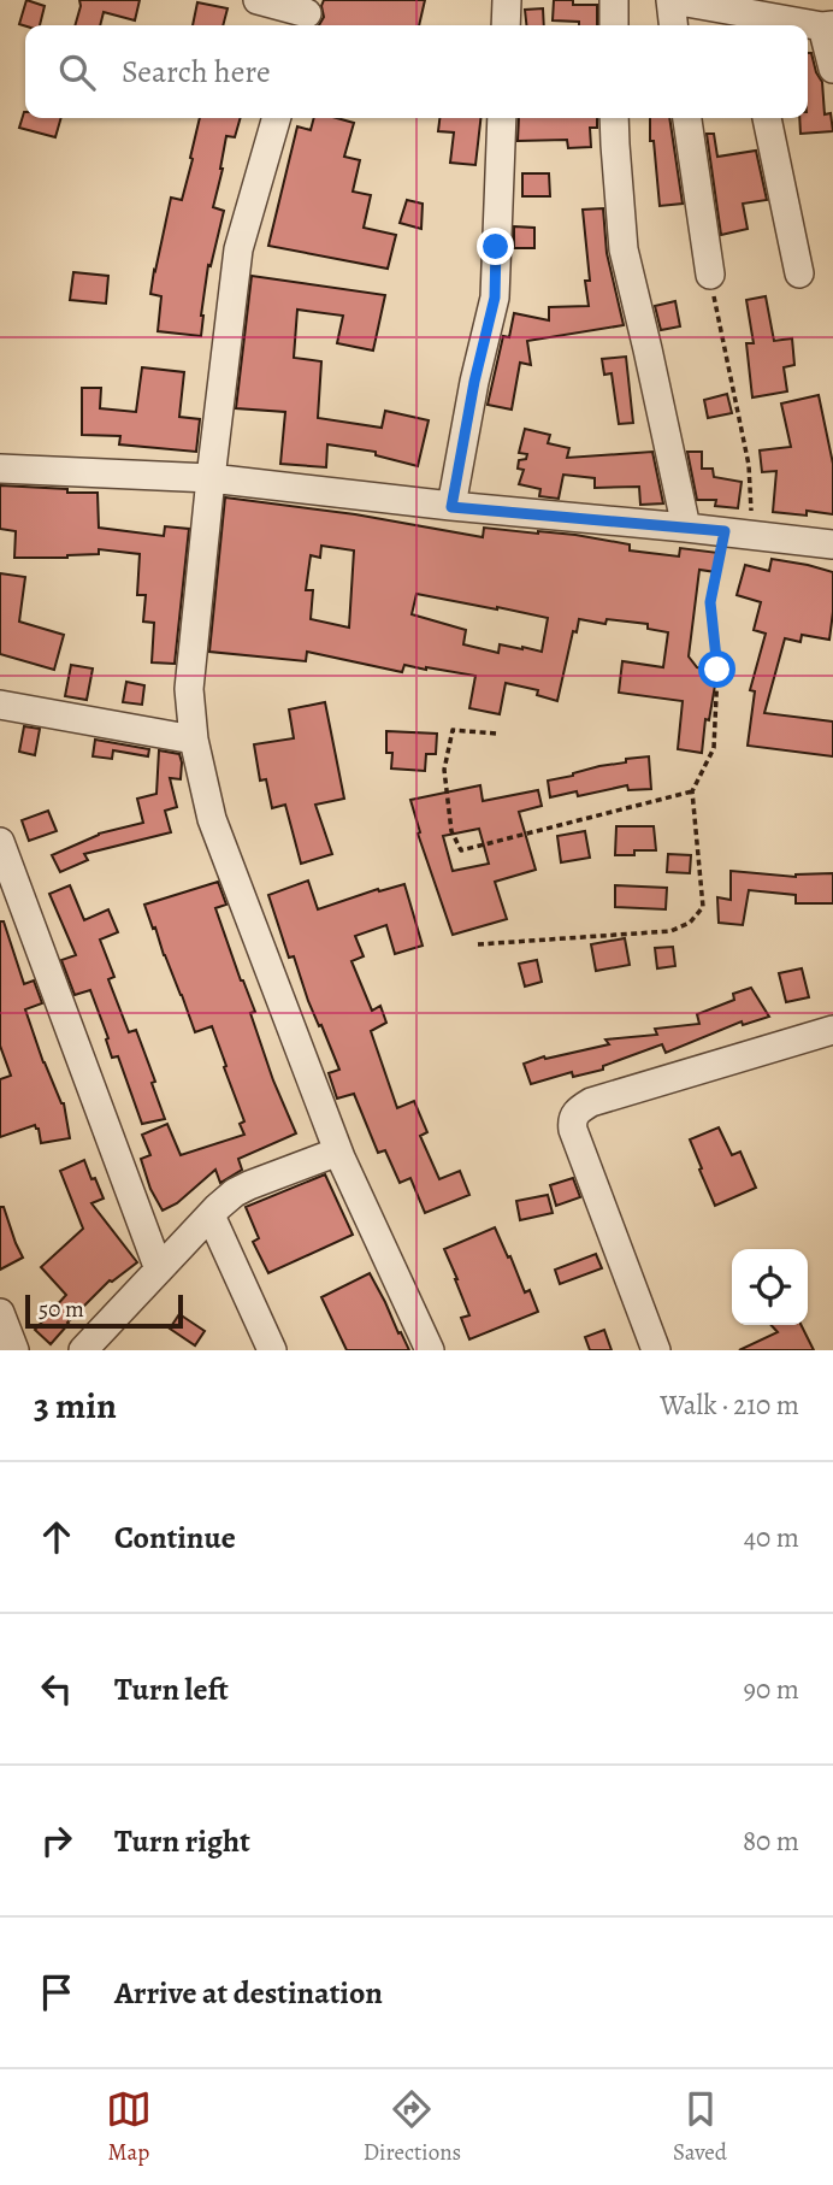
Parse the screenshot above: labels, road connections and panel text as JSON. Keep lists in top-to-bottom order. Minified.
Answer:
{"scale_bar":"50 m","page":{"search":"Search here","scale":"50 m","heading":["3 min","Walk · 210 m"],"list":[["Continue","40 m"],["Turn left","90 m"],["Turn right","80 m"],"Arrive at destination"],"nav":["Map","Directions","Saved"]}}
